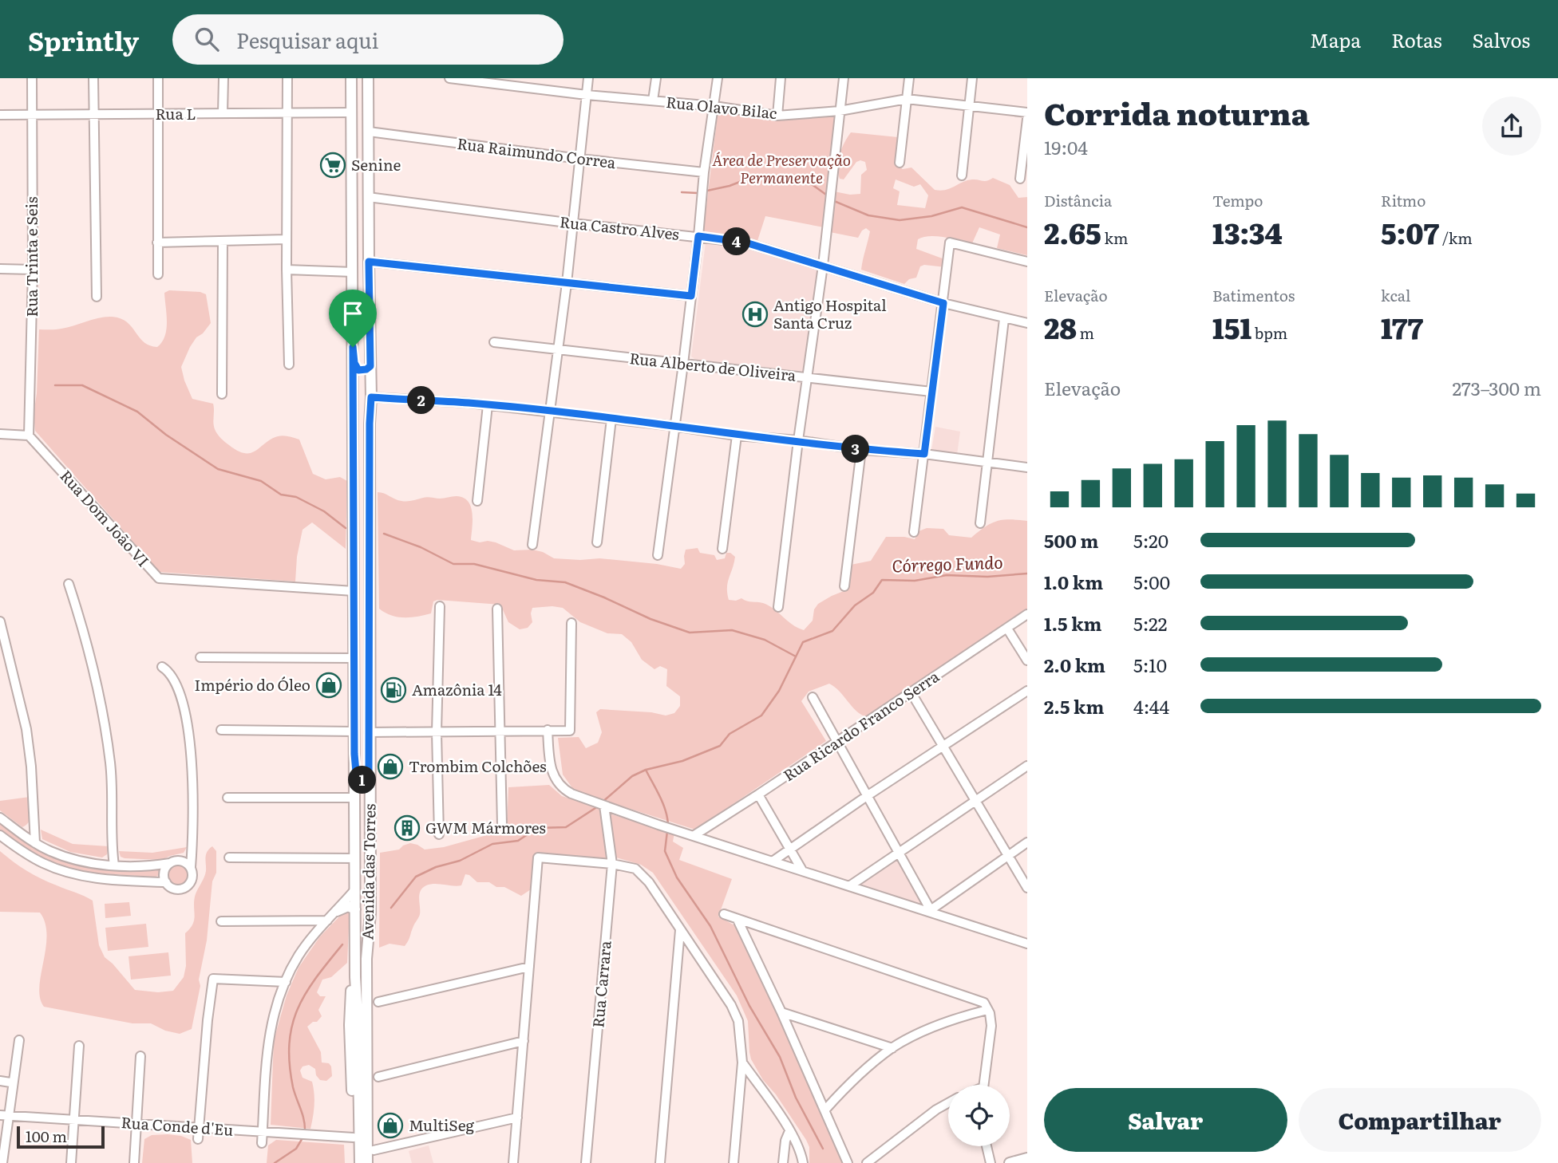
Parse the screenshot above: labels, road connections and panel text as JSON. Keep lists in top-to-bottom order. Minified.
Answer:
{"streets":{"main road":["Avenida das Torres"],"street":["Rua Olavo Bilac","Rua L","Rua Raimundo Correa","Rua Castro Alves","Rua Trinta e Seis","Rua Alberto de Oliveira","Rua Dom João VI","Rua Ricardo Franco Serra","Rua Carrara","Rua Conde d'Eu"]},"crossings":[["Rua L","Rua Trinta e Seis"],["Rua L","Avenida das Torres"],["Rua Raimundo Correa","Avenida das Torres"],["Rua Castro Alves","Avenida das Torres"],["Rua Trinta e Seis","Rua Dom João VI"],["Rua Dom João VI","Avenida das Torres"]],"water":["Córrego Fundo"],"parks":["Área de Preservação Permanente"],"places":{"supermarket":["Senine"],"hospital":["Antigo Hospital Santa Cruz"],"shop":["Império do Óleo","Trombim Colchões","MultiSeg"],"fuel station":["Amazônia 14"],"building":["GWM Mármores"]},"scale_bar":"100 m","page":{"header":"Sprintly","search":"Pesquisar aqui","nav":["Mapa","Rotas","Salvos"],"heading":["Corrida noturna","19:04"],"stats":[["Distância","2.65 km"],["Tempo","13:34"],["Ritmo","5:07 /km"],["Elevação","28 m"],["Batimentos","151 bpm"],["kcal","177"]],"pins":["4","2","3","1"],"chart":["Elevação","273–300 m"],"list":[{"name":"500 m","note":"5:20"},{"name":"1.0 km","note":"5:00"},{"name":"1.5 km","note":"5:22"},{"name":"2.0 km","note":"5:10"},{"name":"2.5 km","note":"4:44"}],"buttons":["Salvar","Compartilhar"],"scale":"100 m"}}
